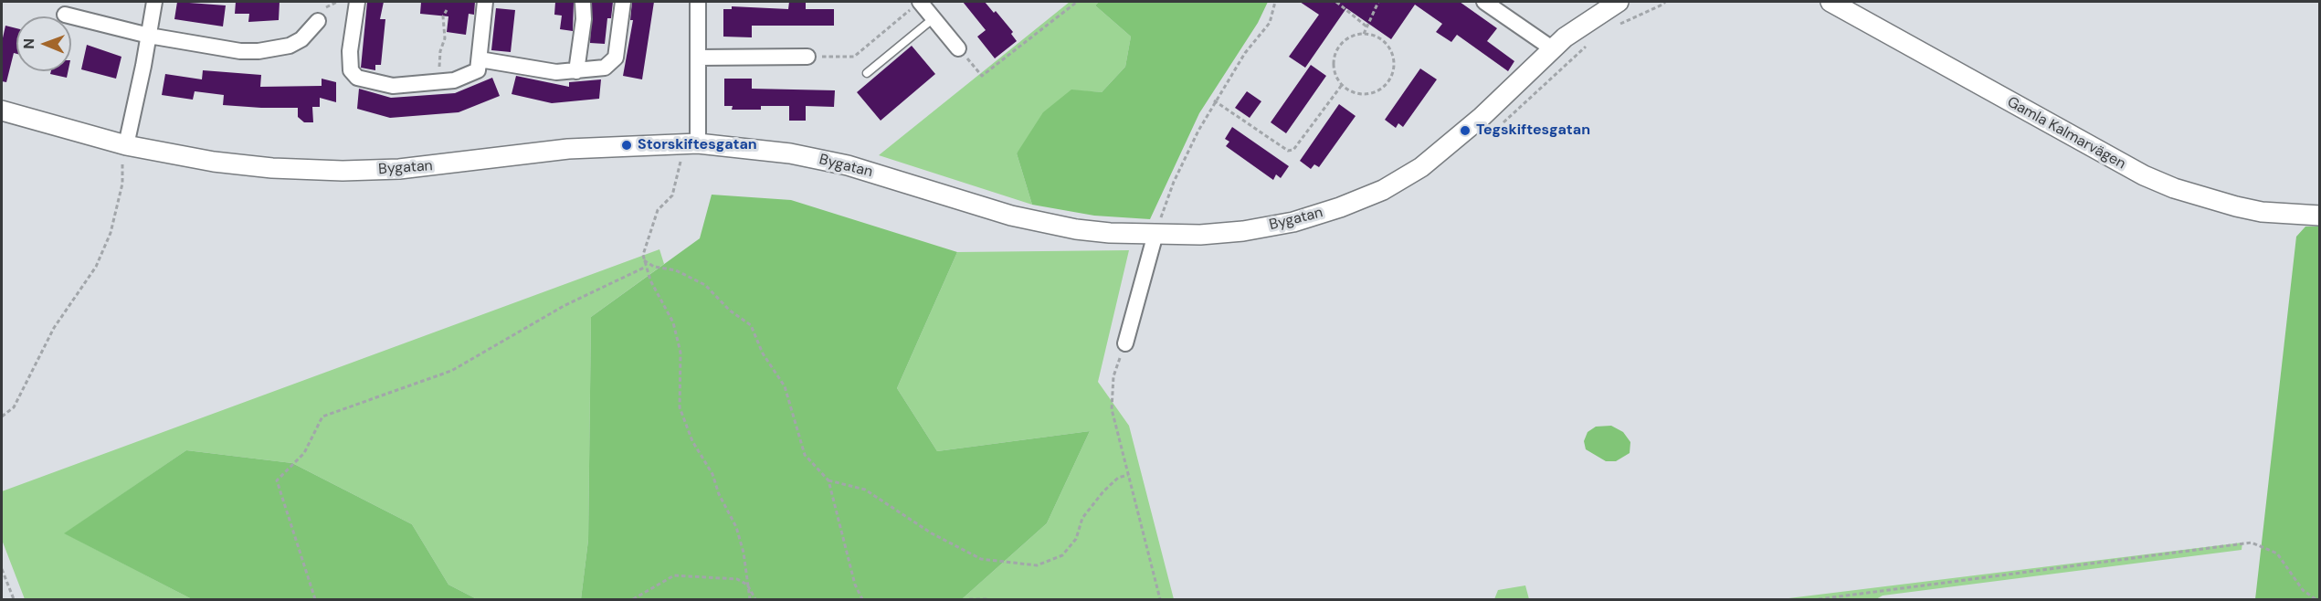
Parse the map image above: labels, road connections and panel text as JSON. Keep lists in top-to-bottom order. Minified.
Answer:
{"streets":{"street":["Gamla Kalmarvägen","Bygatan"]},"places":["Tegskiftesgatan","Storskiftesgatan"],"north":"left"}
